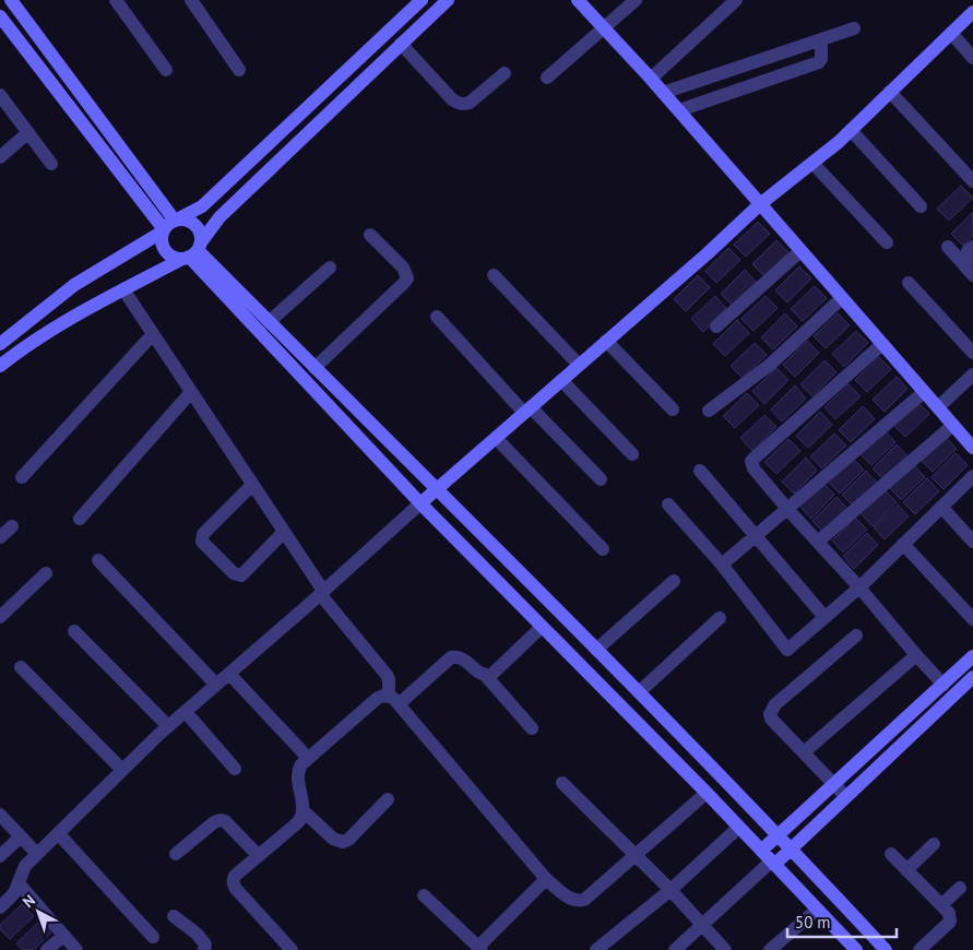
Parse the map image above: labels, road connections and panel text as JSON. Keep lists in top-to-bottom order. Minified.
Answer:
{"scale_bar":"50 m","north":"top left"}
